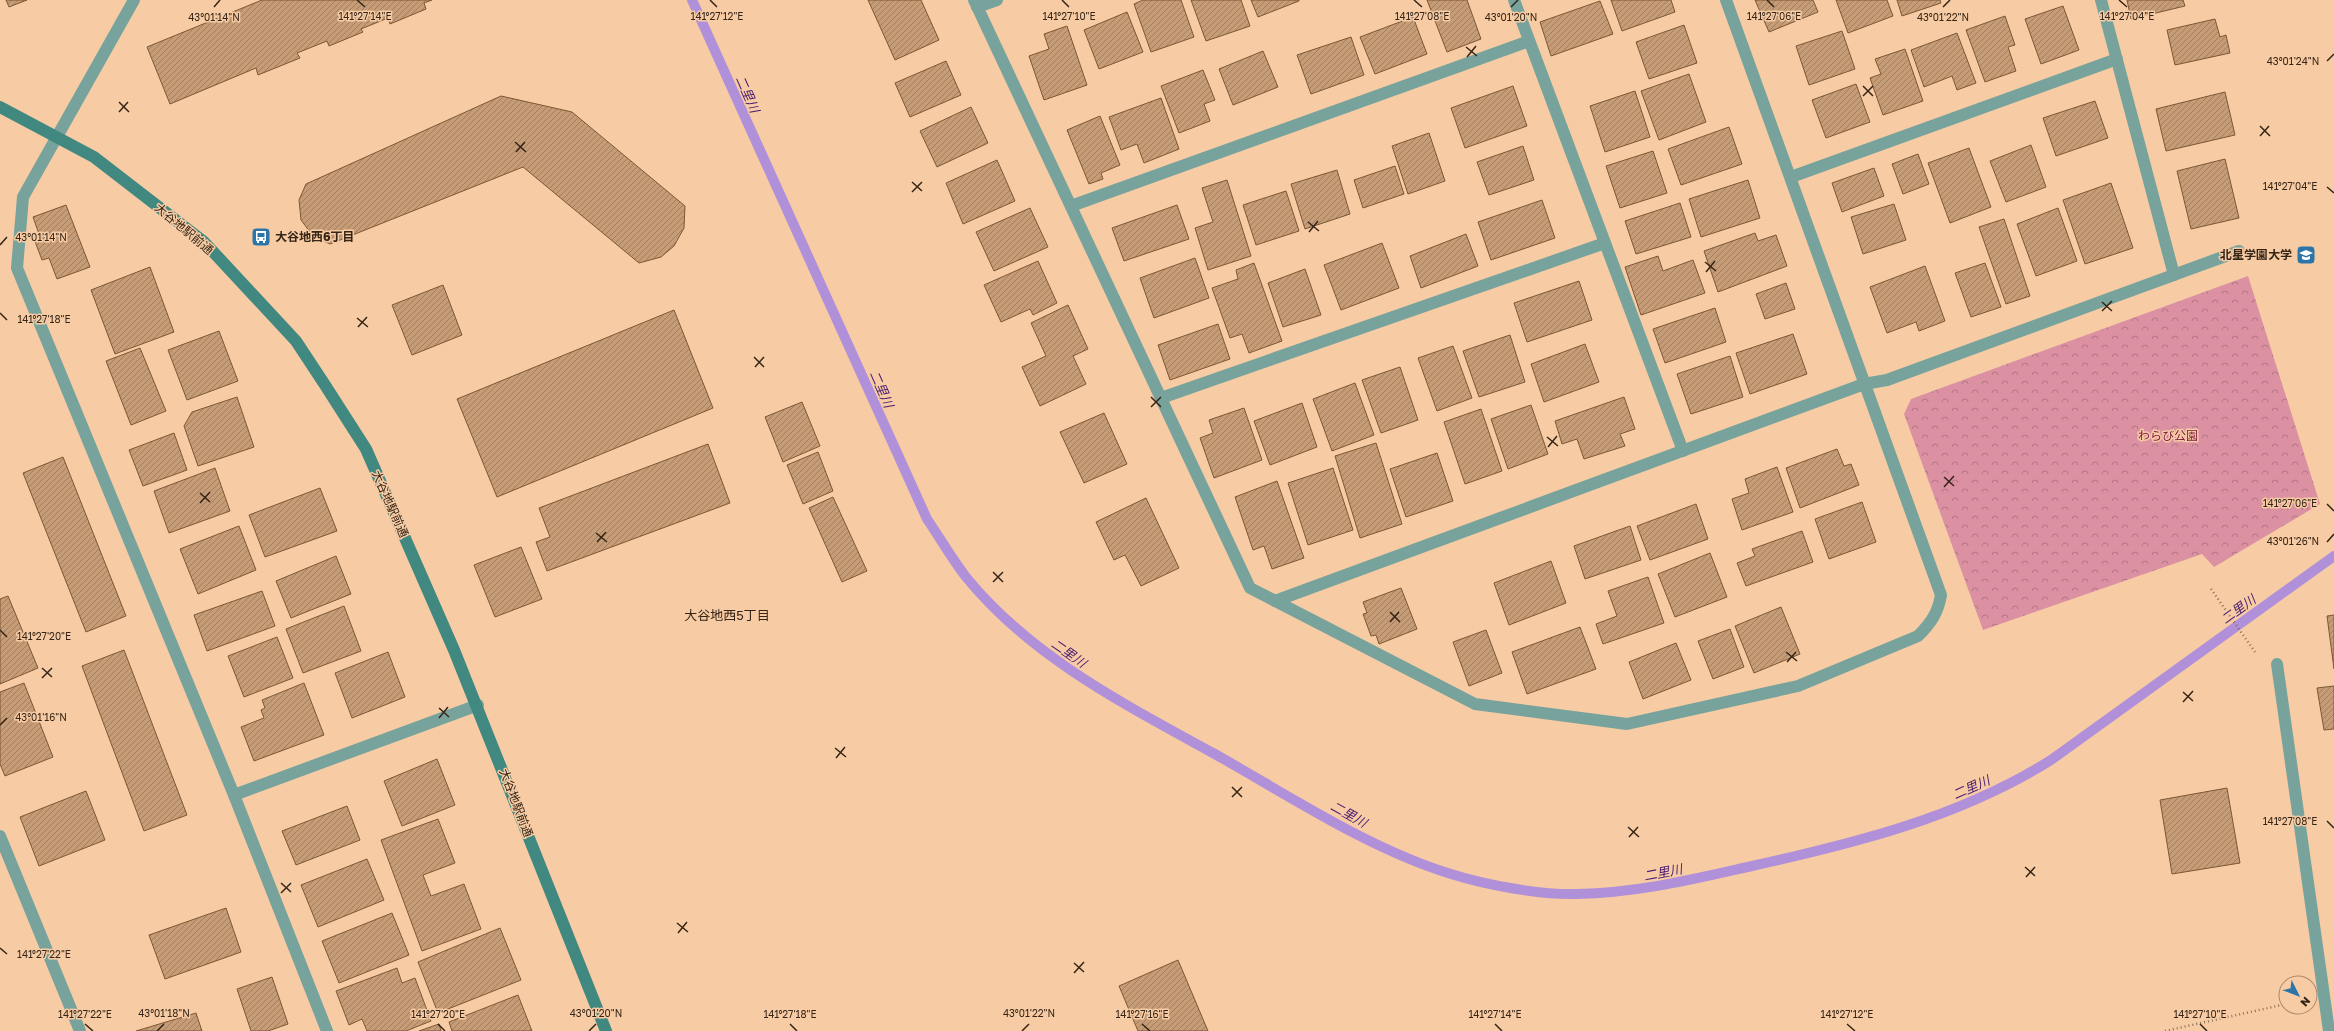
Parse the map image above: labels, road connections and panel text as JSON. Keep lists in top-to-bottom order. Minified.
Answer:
{"streets":{"street":["大谷地駅前通"]},"districts":["大谷地西5丁目"],"water":["二里川"],"parks":["わらび公園"],"places":{"bus stop":["大谷地西6丁目"],"school or university":["北星学園大学"]},"north":"bottom right","coordinates":["141°27'04\"E","141°27'14\"E","141°27'08\"E","141°27'06\"E","141°27'12\"E","141°27'10\"E","43°01'14\"N","43°01'20\"N","43°01'22\"N","43°01'24\"N","141°27'18\"E","43°01'26\"N","141°27'20\"E","43°01'16\"N","141°27'22\"E","43°01'18\"N","141°27'16\"E"]}
